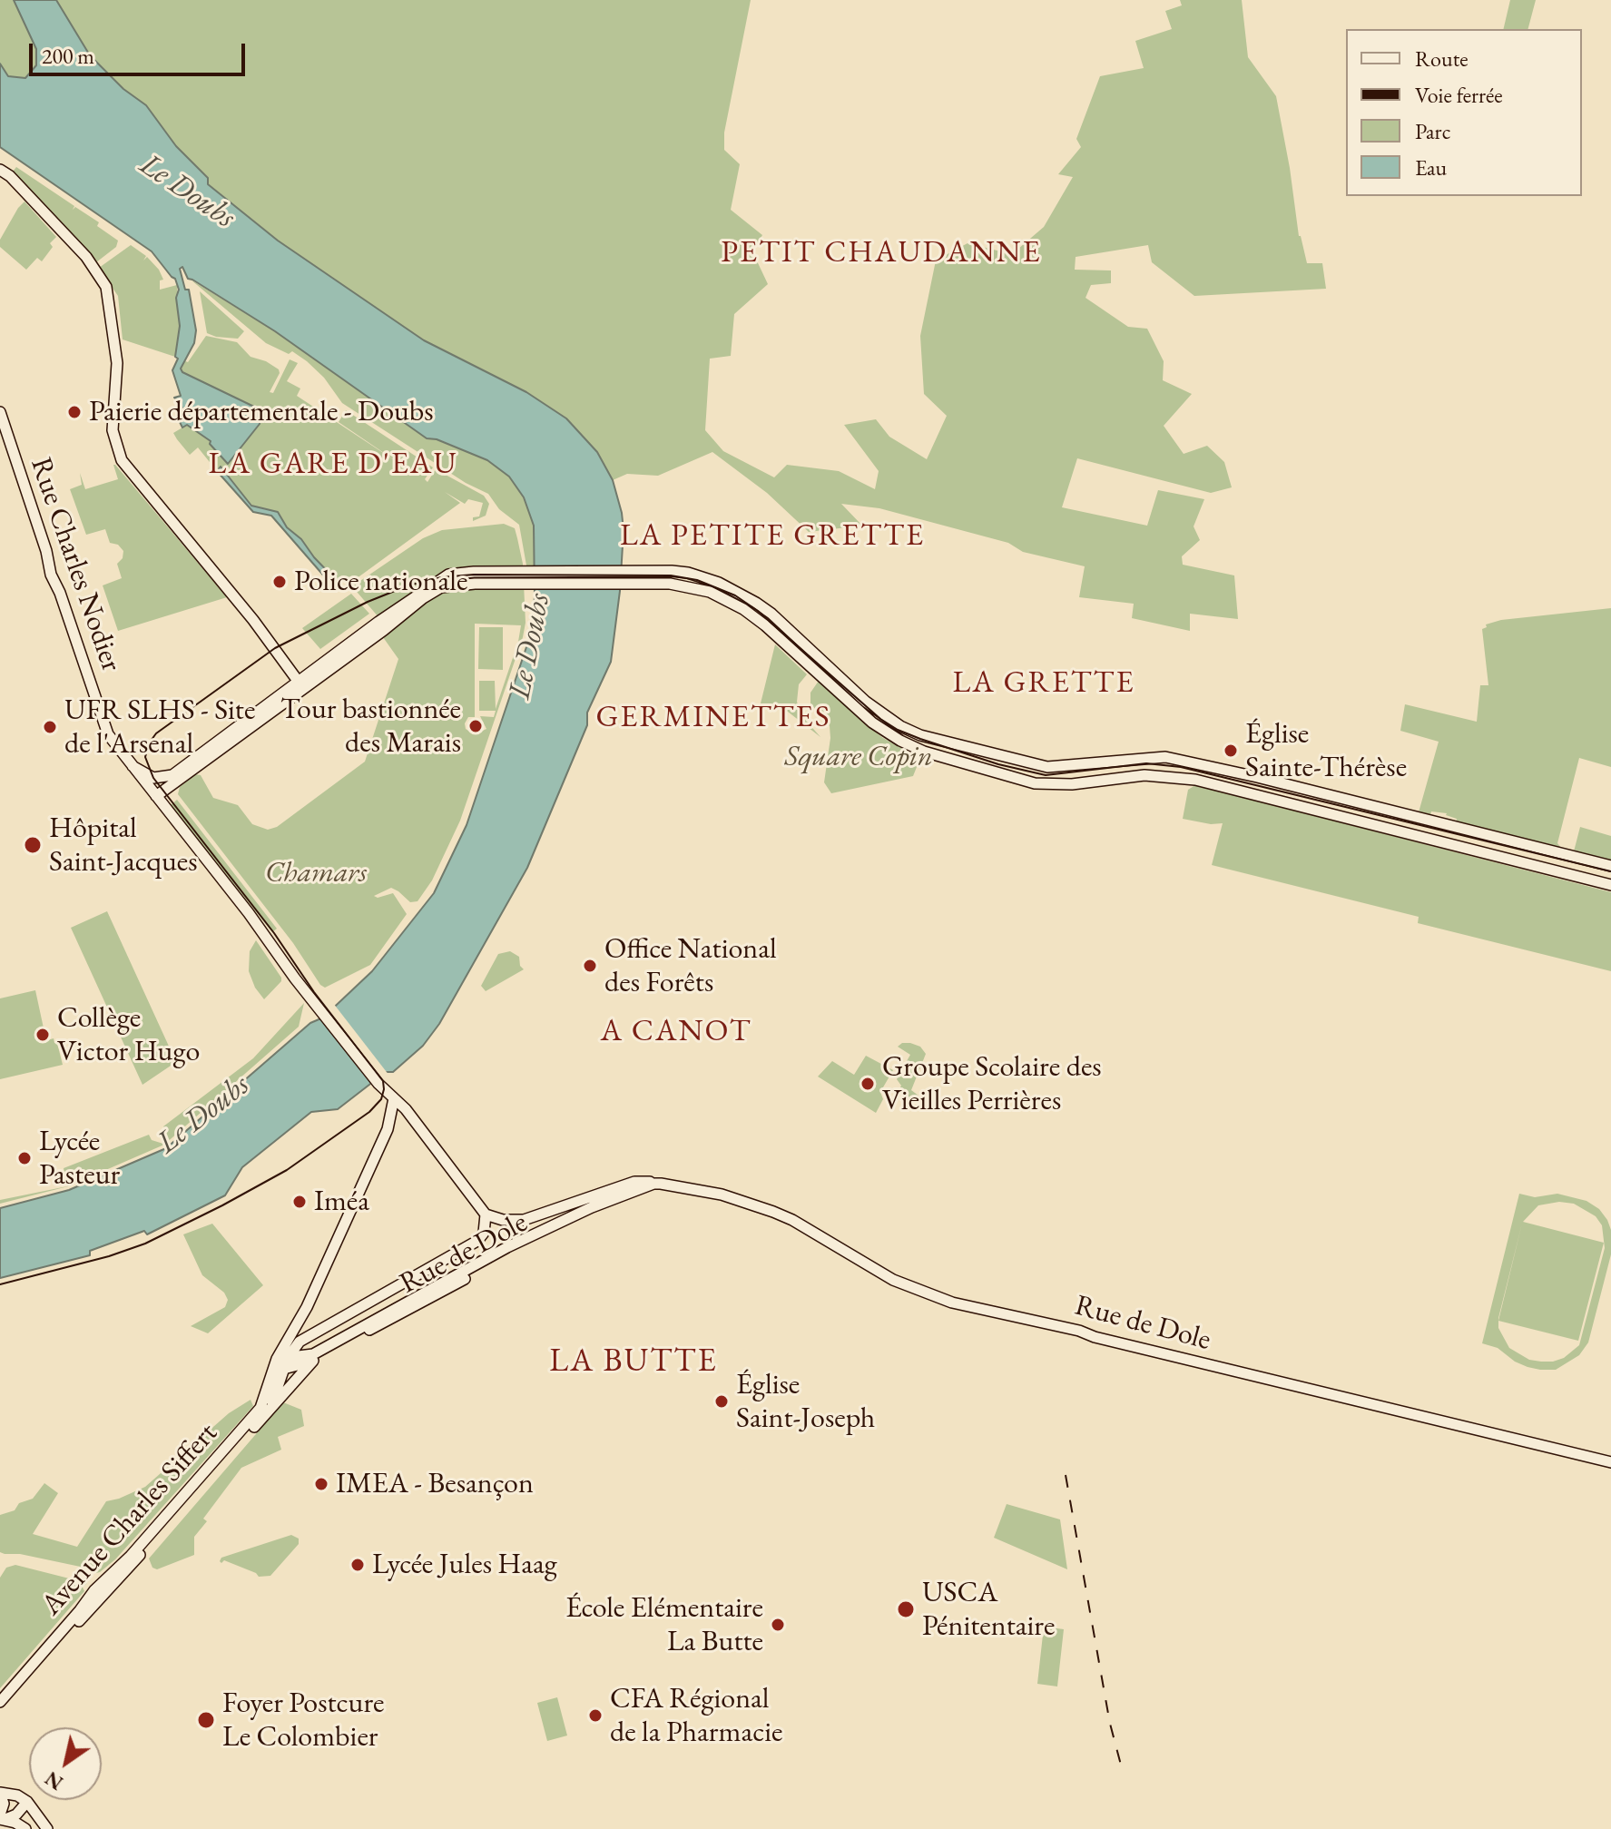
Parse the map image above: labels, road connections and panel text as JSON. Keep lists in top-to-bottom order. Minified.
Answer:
{"streets":{"main road":["Rue Charles Nodier","Rue de Dole","Avenue Charles Siffert"]},"crossings":[["Rue Charles Nodier","Avenue Charles Siffert"],["Rue de Dole","Avenue Charles Siffert"]],"districts":["PETIT CHAUDANNE","LA GARE D'EAU","LA PETITE GRETTE","LA GRETTE","GERMINETTES","A CANOT","LA BUTTE"],"water":["Le Doubs"],"parks":["Square Copin","Chamars"],"places":["Paierie départementale - Doubs","Police nationale","Tour bastionnée des Marais","UFR SLHS - Site de l'Arsenal","Église Sainte-Thérèse","Hôpital Saint-Jacques","Office National des Forêts","Collège Victor Hugo","Groupe Scolaire des Vieilles Perrières","Lycée Pasteur","Iméa","Église Saint-Joseph","IMEA - Besançon","Lycée Jules Haag","USCA Pénitentaire","École Elémentaire La Butte","CFA Régional de la Pharmacie","Foyer Postcure Le Colombier"],"legend":["Route","Voie ferrée","Parc","Eau"],"scale_bar":"200 m","north":"bottom left"}
